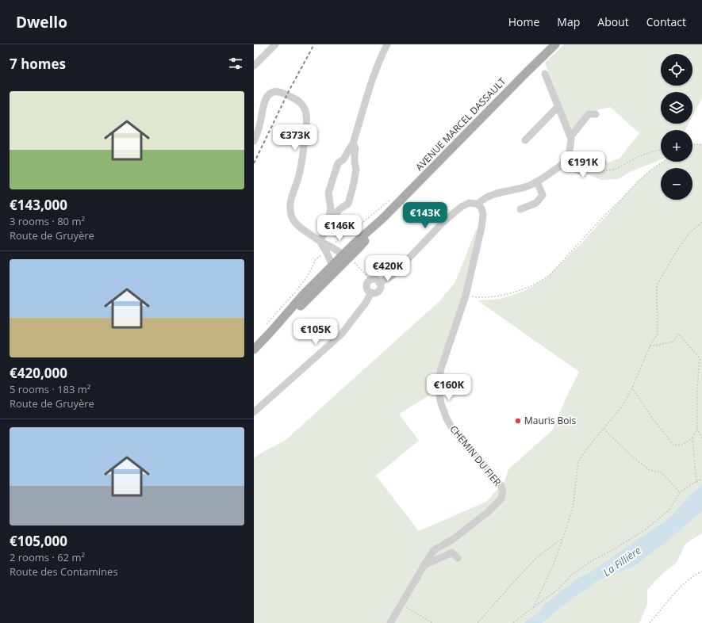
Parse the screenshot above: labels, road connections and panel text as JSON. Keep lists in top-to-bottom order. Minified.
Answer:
{"streets":{"main road":["AVENUE MARCEL DASSAULT"],"street":["CHEMIN DU FIER"]},"water":["La Fillière"],"places":["Mauris Bois"],"page":{"header":"Dwello","nav":["Home","Map","About","Contact"],"heading":"7 homes","map_buttons":["+","−"],"list":[{"name":"€143,000","note":"3 rooms · 80 m² · Route de Gruyère"},{"name":"€420,000","note":"5 rooms · 183 m² · Route de Gruyère"},{"name":"€105,000","note":"2 rooms · 62 m² · Route des Contamines"}],"price":["€373K","€191K","€143K","€146K","€420K","€105K","€160K"]}}
